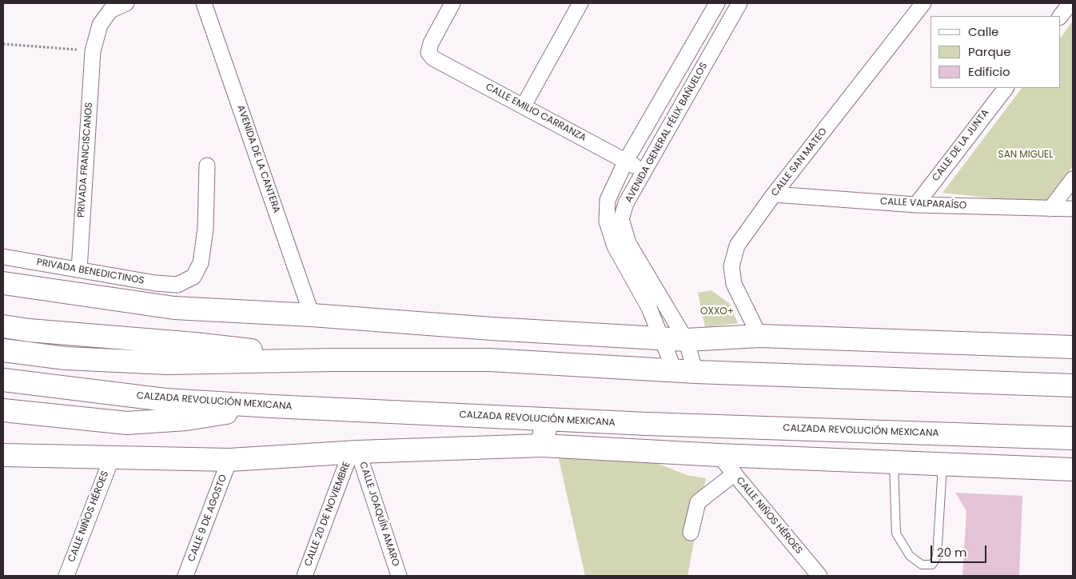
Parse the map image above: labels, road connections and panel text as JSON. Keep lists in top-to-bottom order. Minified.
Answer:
{"streets":{"main road":["CALZADA REVOLUCIÓN MEXICANA"],"street":["CALLE EMILIO CARRANZA","AVENIDA GENERAL FÉLIX BAÑUELOS","CALLE DE LA JUNTA","AVENIDA DE LA CANTERA","PRIVADA FRANCISCANOS","CALLE SAN MATEO","CALLE VALPARAÍSO","PRIVADA BENEDICTINOS","CALLE 20 DE NOVIEMBRE","CALLE JOAQUÍN AMARO","CALLE NIÑOS HÉROES","CALLE 9 DE AGOSTO"]},"crossings":[["CALLE EMILIO CARRANZA","AVENIDA GENERAL FÉLIX BAÑUELOS"],["CALLE DE LA JUNTA","CALLE VALPARAÍSO"],["PRIVADA FRANCISCANOS","PRIVADA BENEDICTINOS"],["CALLE SAN MATEO","CALLE VALPARAÍSO"],["CALLE 20 DE NOVIEMBRE","CALLE JOAQUÍN AMARO"]],"parks":["SAN MIGUEL","OXXO+"],"legend":["Calle","Parque","Edificio"],"scale_bar":"20 m"}
